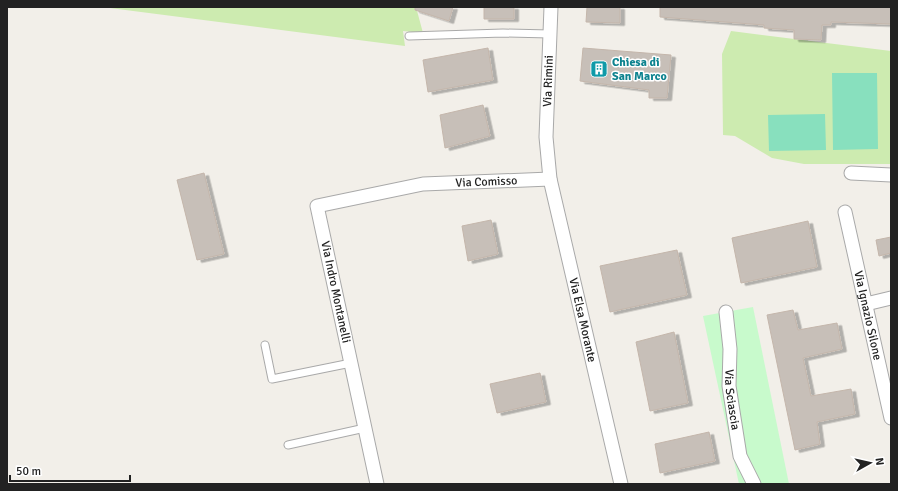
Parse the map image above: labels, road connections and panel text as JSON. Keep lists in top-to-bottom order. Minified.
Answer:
{"streets":{"street":["Via Rimini","Via Comisso","Via Indro Montanelli","Via Ignazio Silone","Via Elsa Morante","Via Sciascia"]},"crossings":[["Via Rimini","Via Elsa Morante"],["Via Comisso","Via Indro Montanelli"],["Via Comisso","Via Elsa Morante"]],"places":{"building":["Chiesa di San Marco"]},"scale_bar":"50 m","north":"right"}
